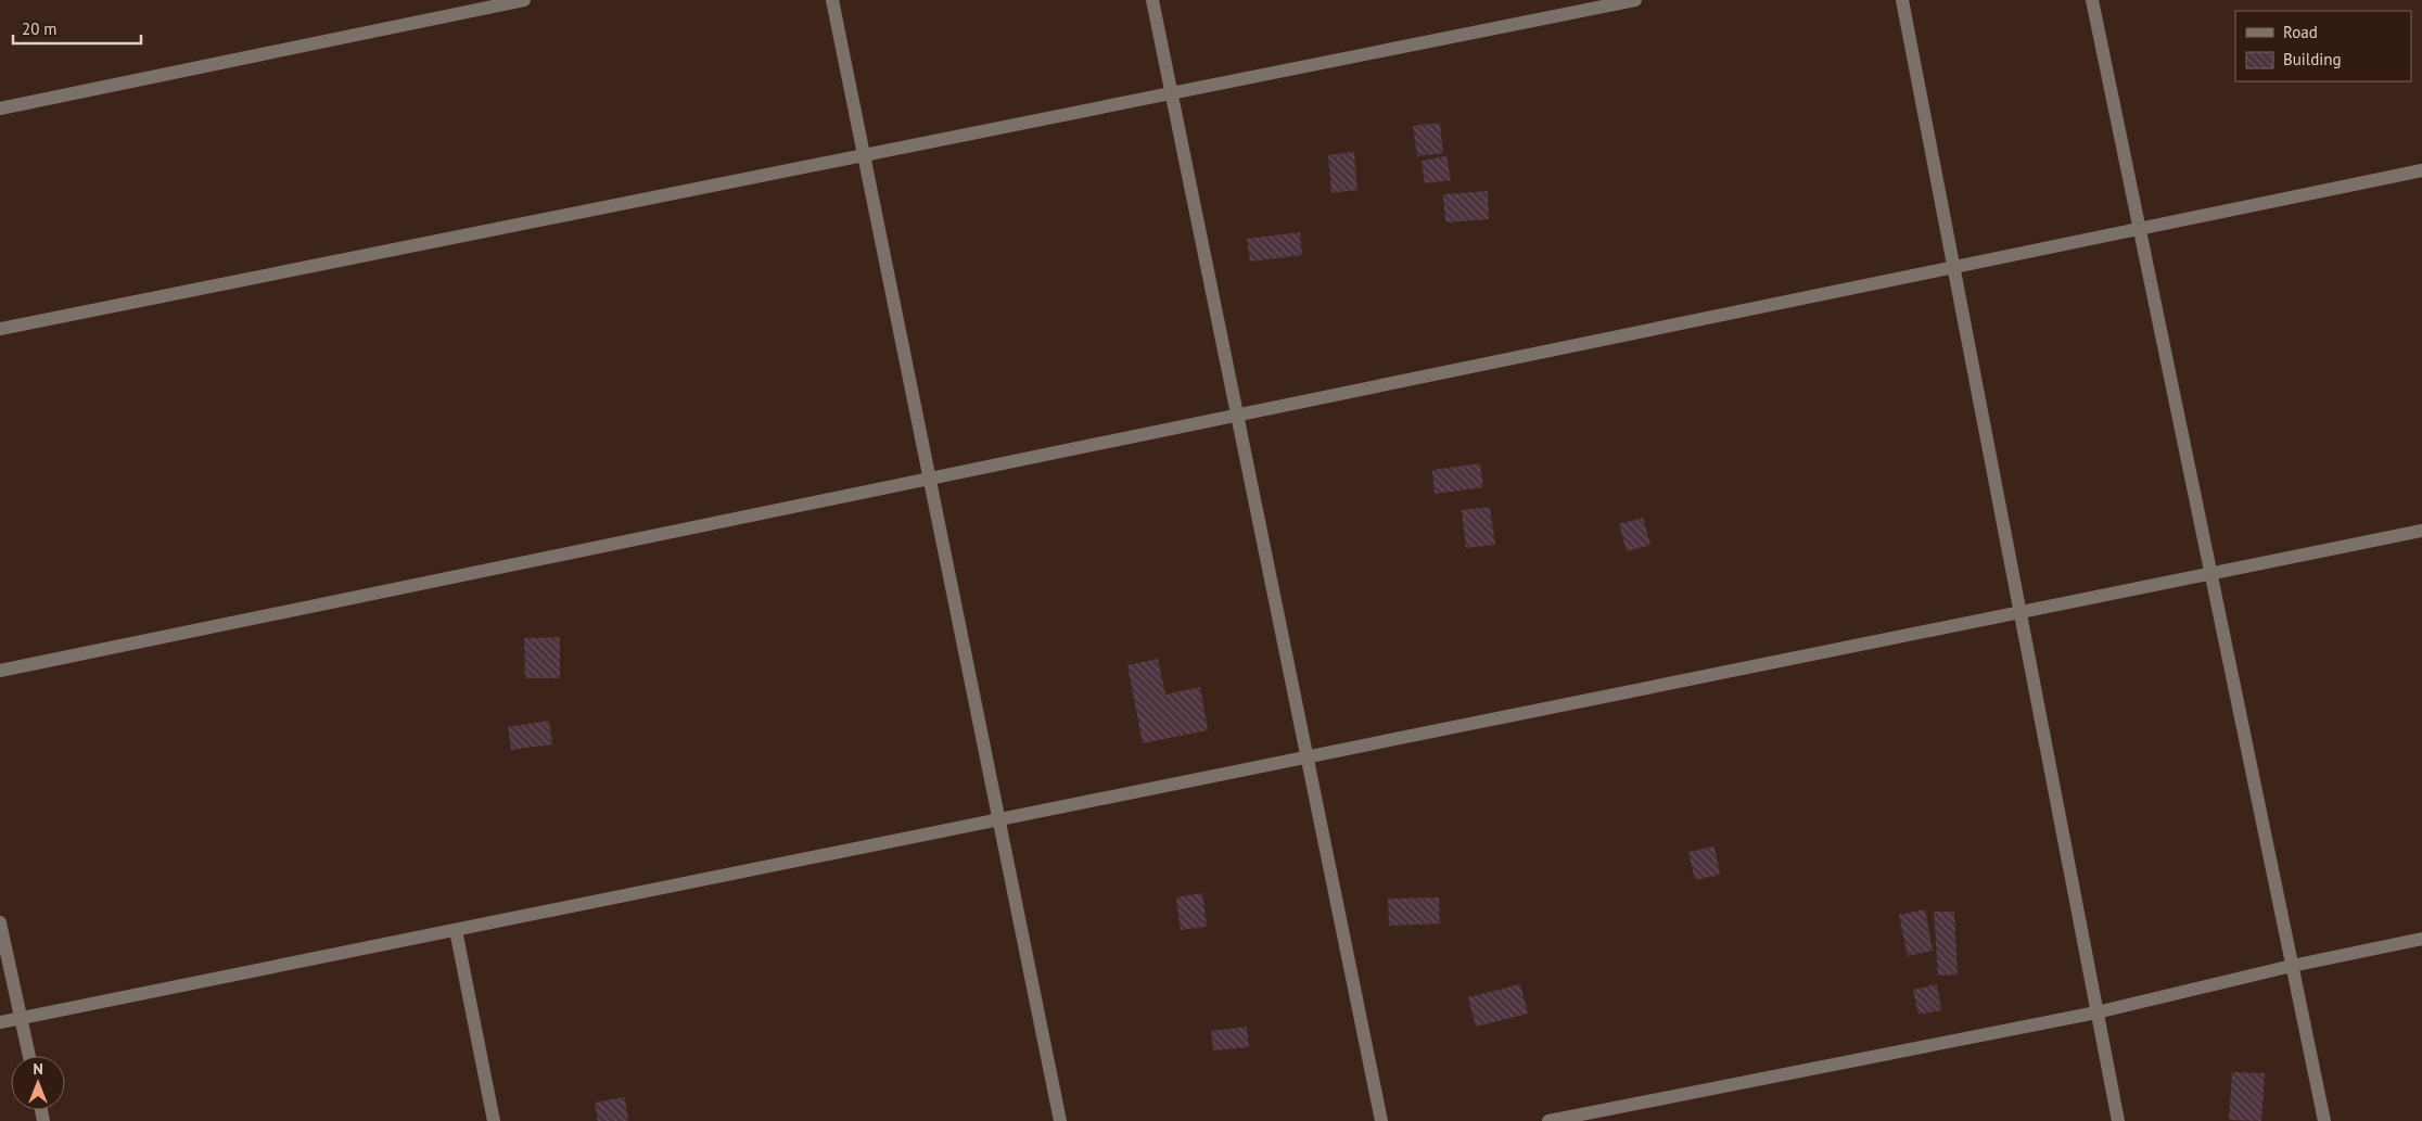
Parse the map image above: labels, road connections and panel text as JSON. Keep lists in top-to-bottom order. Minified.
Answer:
{"legend":["Road","Building"],"scale_bar":"20 m","north":"top"}
